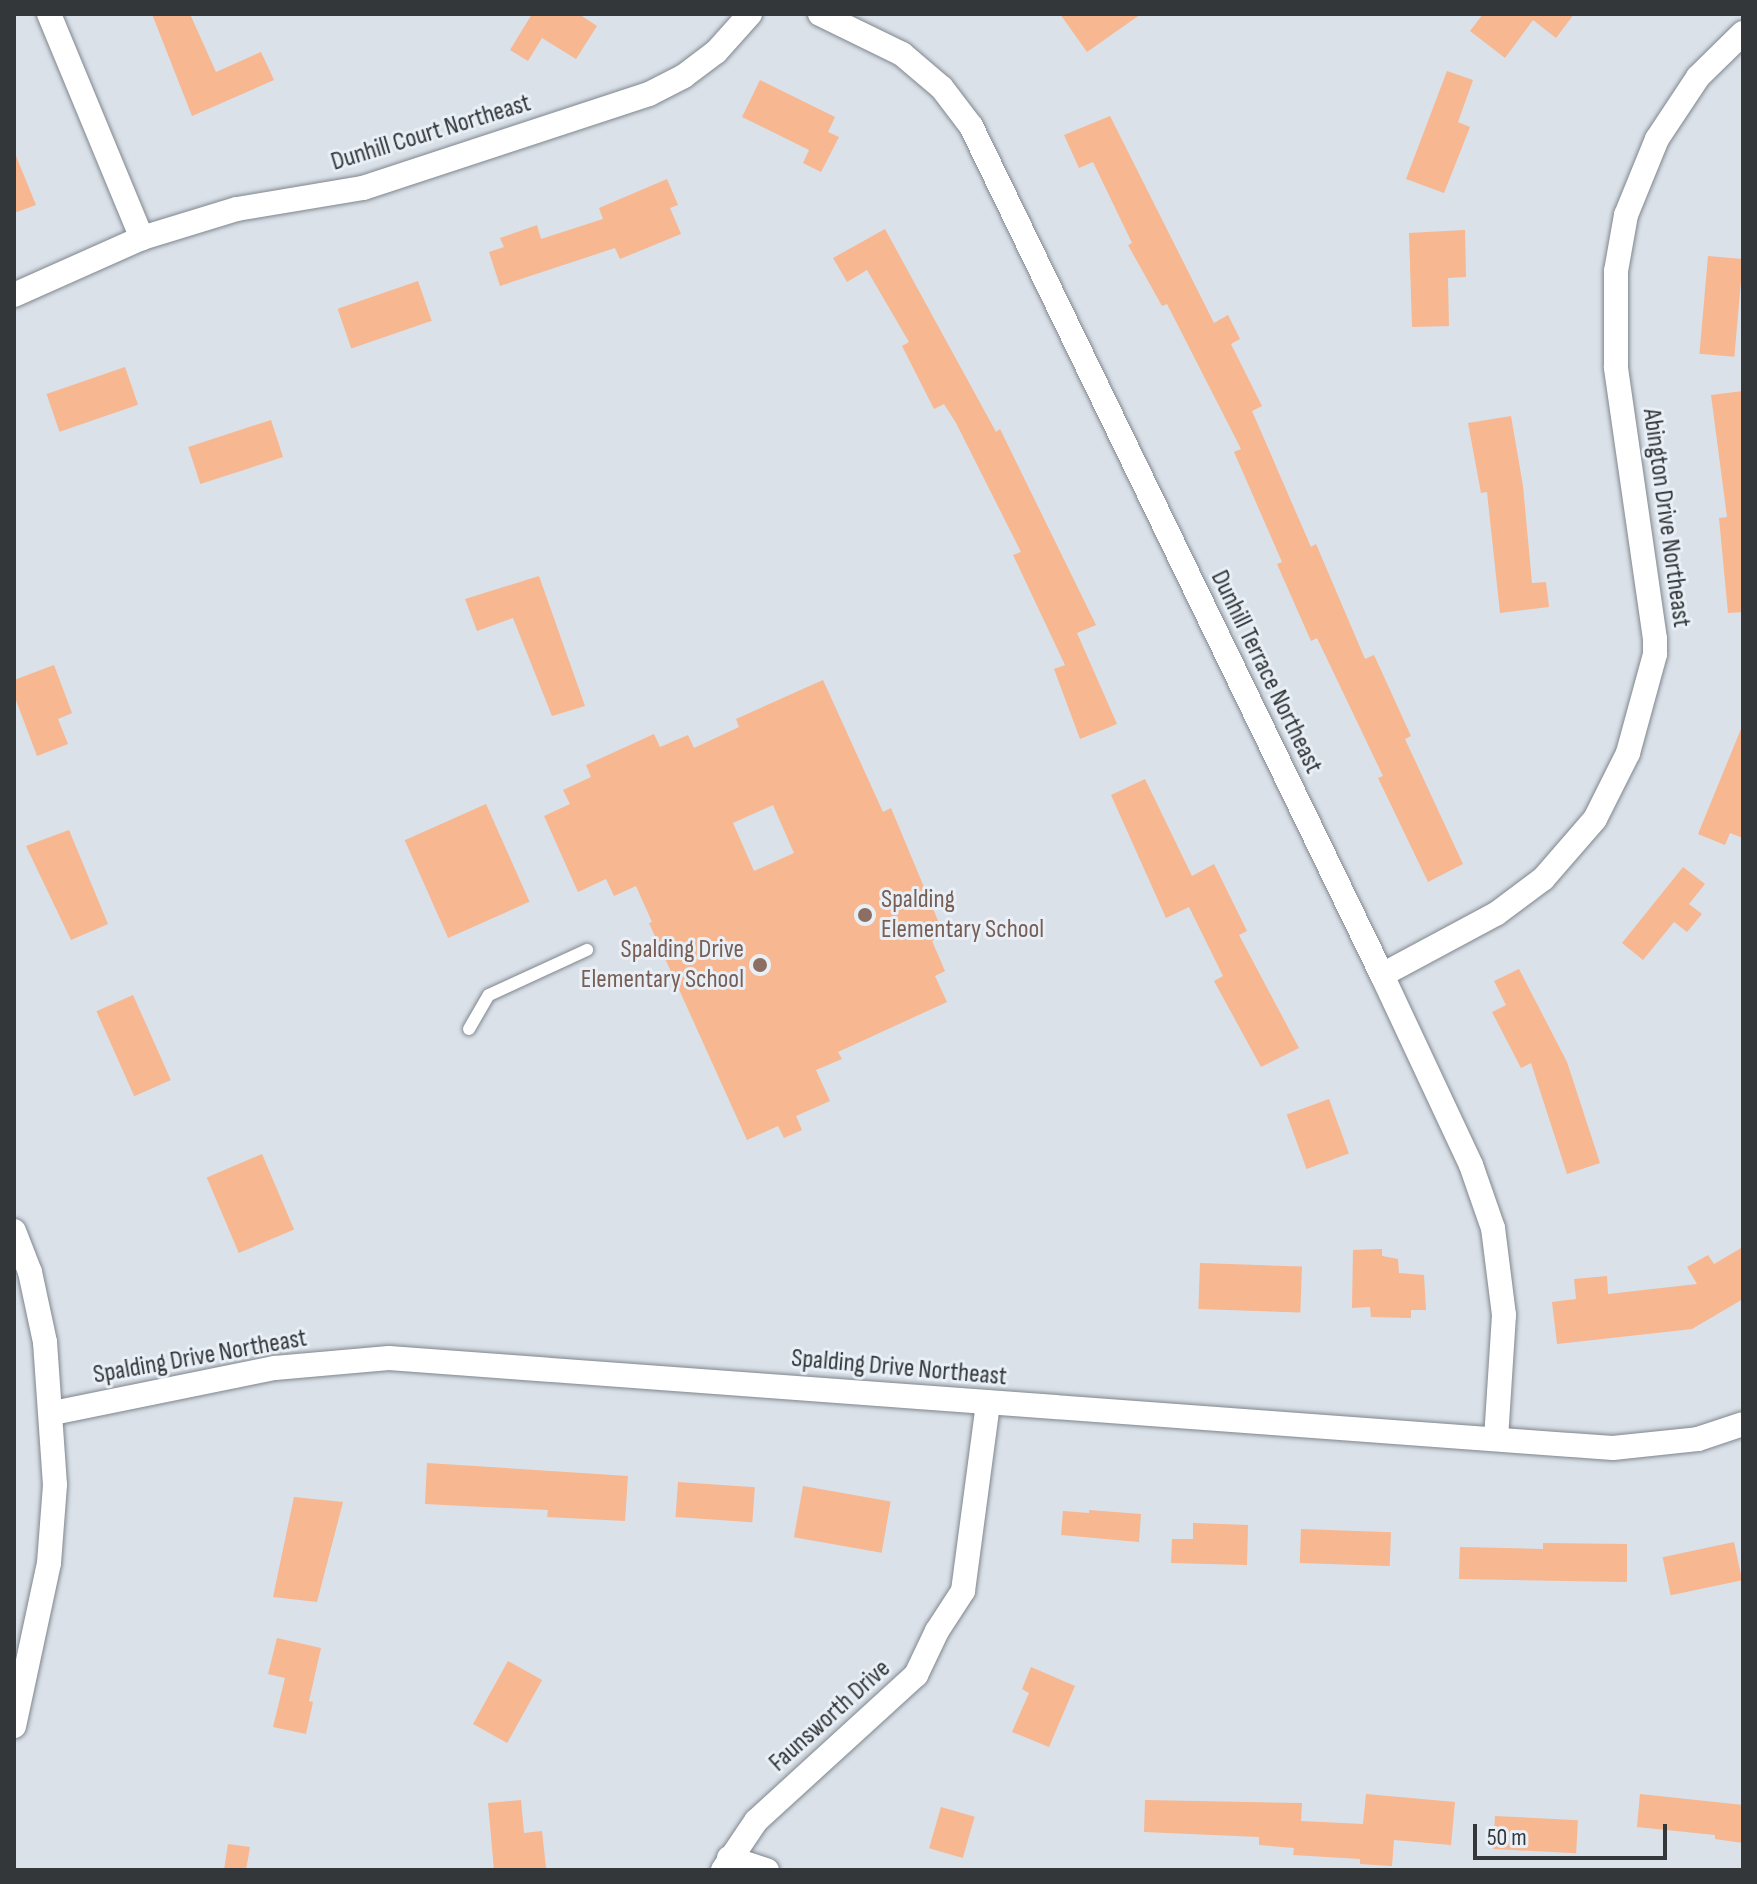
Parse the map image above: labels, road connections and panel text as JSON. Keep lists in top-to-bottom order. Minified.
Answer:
{"streets":{"street":["Dunhill Court Northeast","Abington Drive Northeast","Dunhill Terrace Northeast","Spalding Drive Northeast","Faunsworth Drive"]},"crossings":[["Abington Drive Northeast","Dunhill Terrace Northeast"],["Dunhill Terrace Northeast","Spalding Drive Northeast"],["Spalding Drive Northeast","Faunsworth Drive"]],"places":["Spalding Elementary School","Spalding Drive Elementary School"],"scale_bar":"50 m"}
